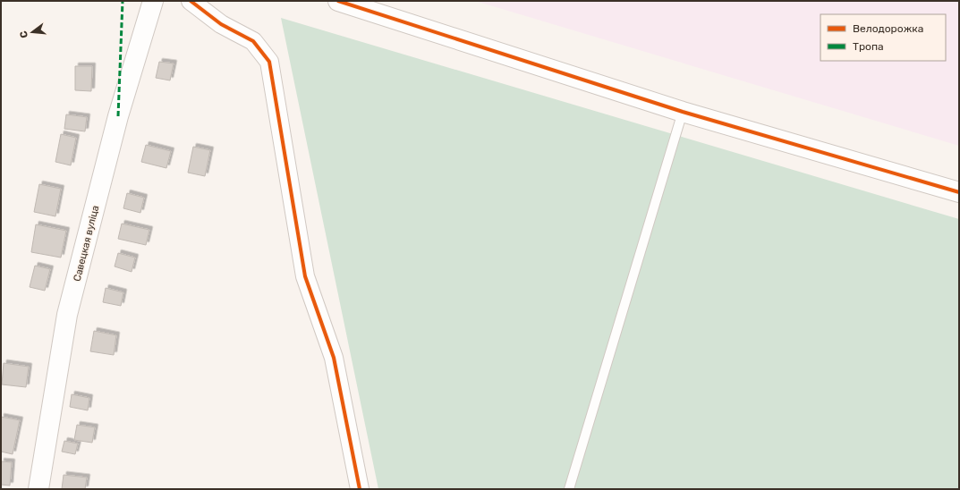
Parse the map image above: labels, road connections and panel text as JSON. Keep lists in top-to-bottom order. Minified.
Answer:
{"streets":{"street":["Савецкая вуліца"]},"legend":["Велодорожка","Тропа"],"north":"left"}
